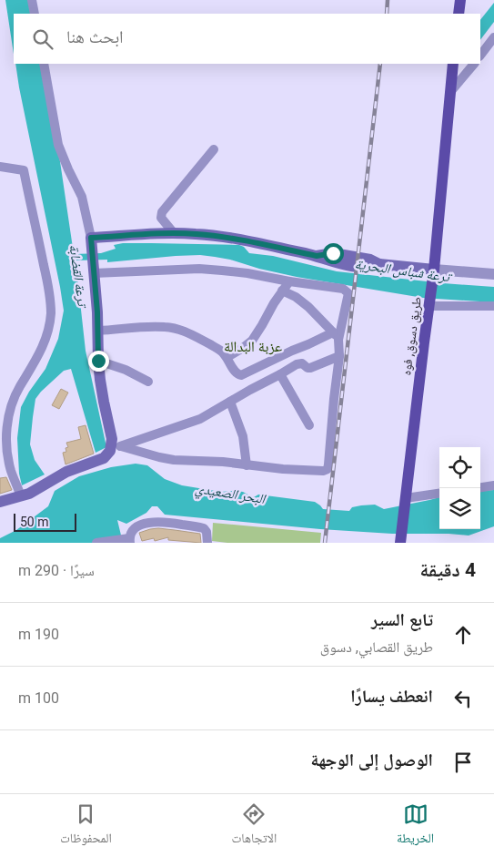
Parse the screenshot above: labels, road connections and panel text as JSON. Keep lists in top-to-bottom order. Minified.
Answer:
{"streets":{"main road":["طريق دسوق, فوه"]},"districts":["عزبة البدالة"],"water":["ترعة شباس البحرية","ترعة القضابة","البحر الصعيدي"],"scale_bar":"50 m","page":{"search":"ابحث هنا","scale":"50 m","heading":["4 دقيقة","سيرًا · 290 m"],"list":[["تابع السير","طريق القصابي, دسوق","190 m"],["انعطف يسارًا","100 m"],"الوصول إلى الوجهة"],"nav":["الخريطة","الاتجاهات","المحفوظات"]}}
